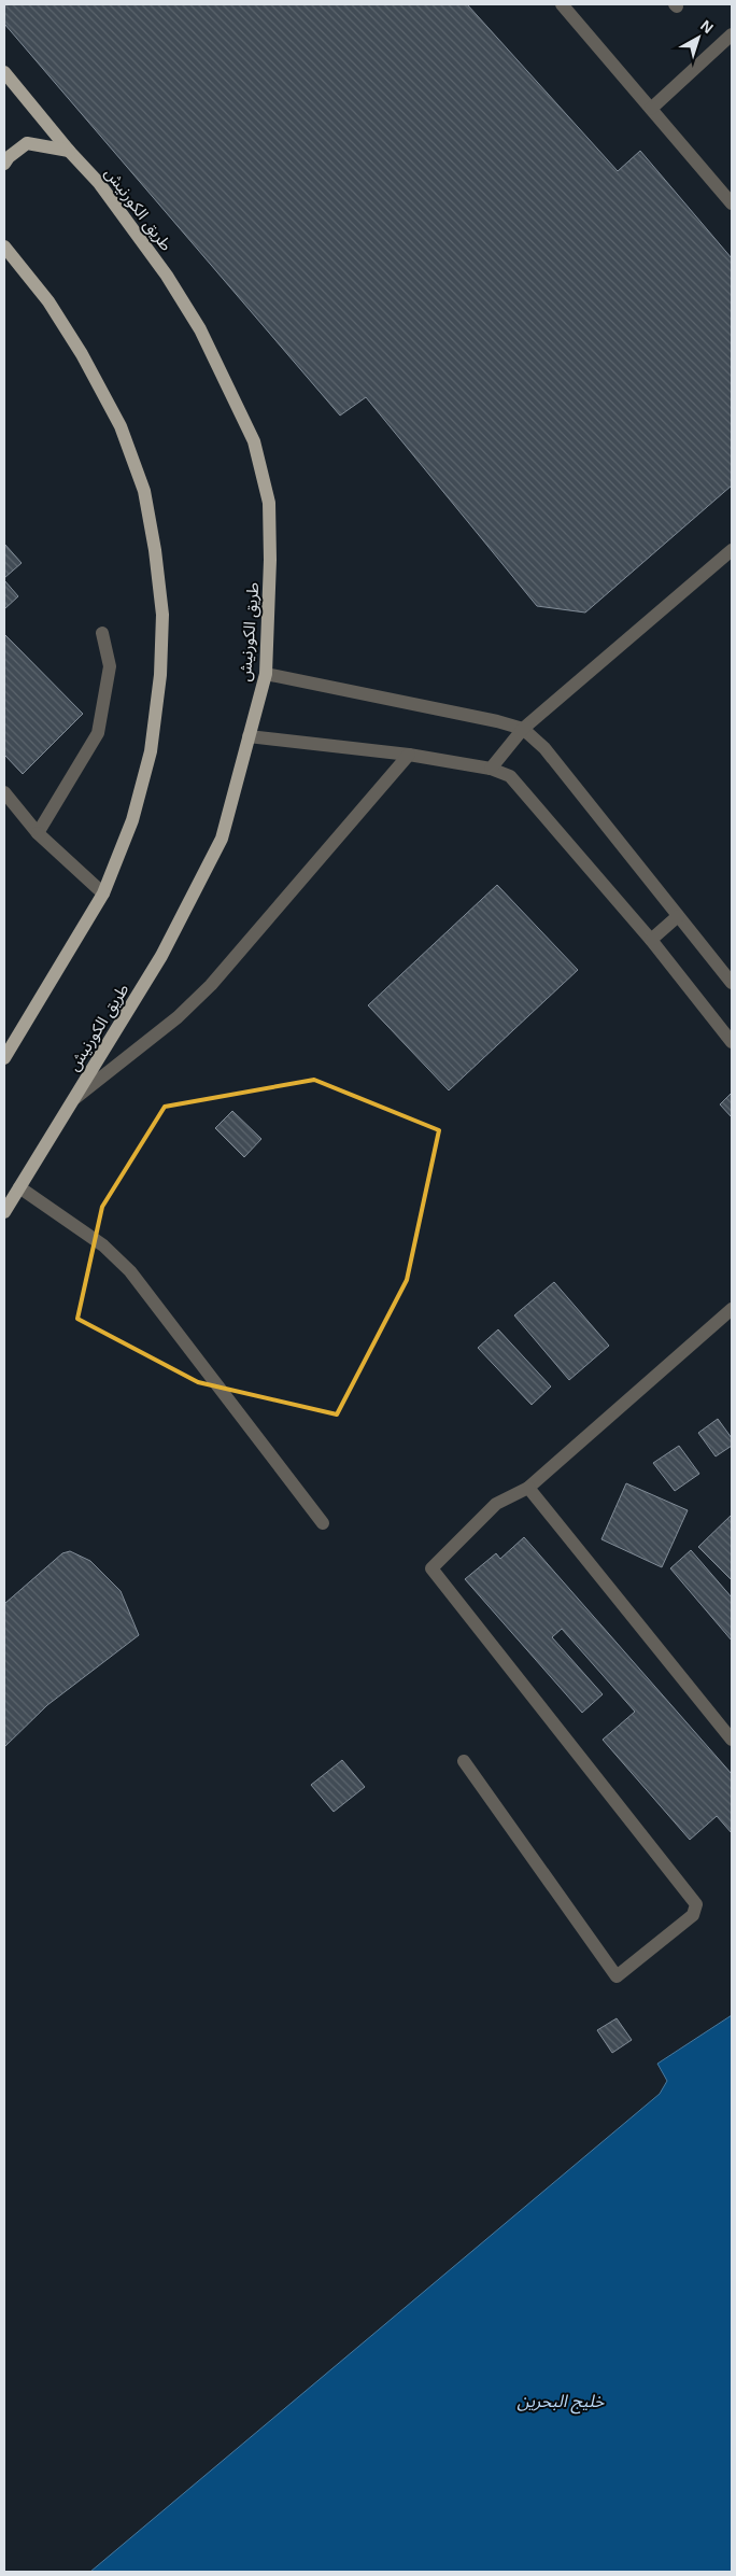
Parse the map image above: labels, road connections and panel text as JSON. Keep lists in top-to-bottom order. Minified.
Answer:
{"streets":{"main road":["طريق الكورنيش"]},"water":["خليج البحرين"],"north":"top right"}
